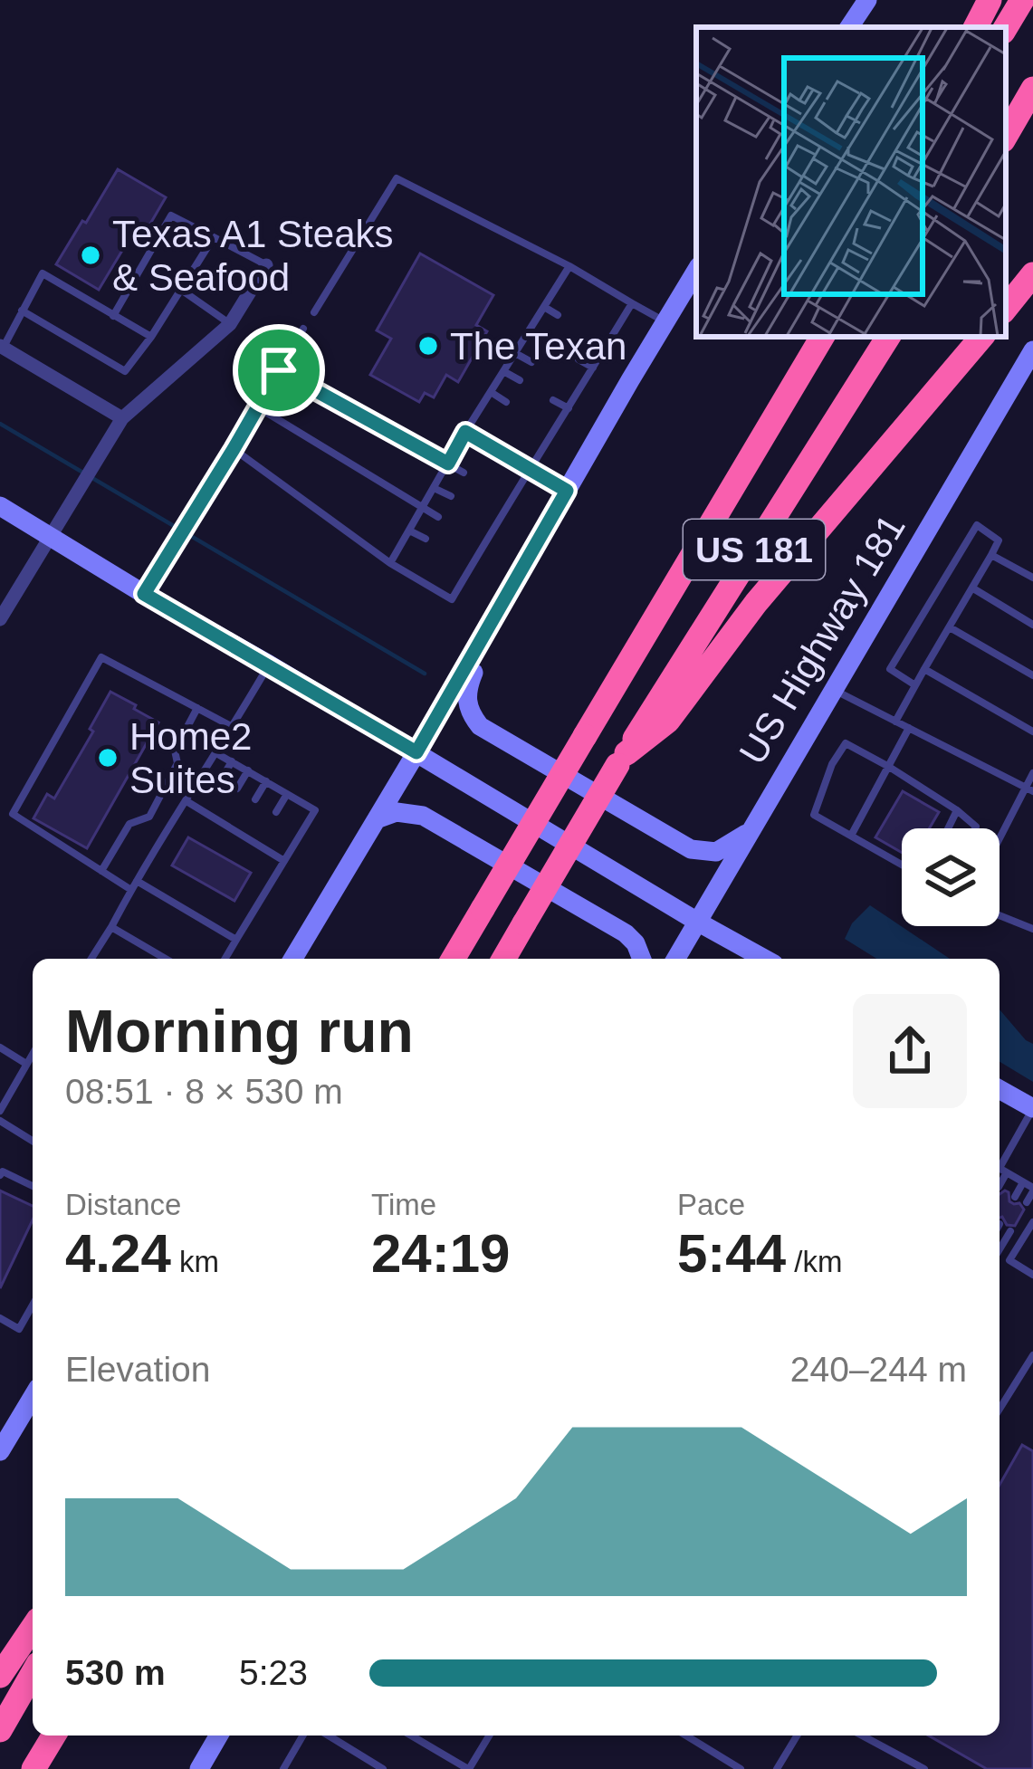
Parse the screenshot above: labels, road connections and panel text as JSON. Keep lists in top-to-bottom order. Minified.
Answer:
{"streets":{"highway":["US 181"],"main road":["US Highway 181"]},"places":["Texas A1 Steaks & Seafood","The Texan","Home2 Suites"],"page":{"heading":["Morning run","08:51 · 8 × 530 m"],"stats":[["Distance","4.24 km"],["Time","24:19"],["Pace","5:44 /km"]],"chart":["Elevation","240–244 m"],"list":[{"name":"530 m","note":"5:23"}]}}
